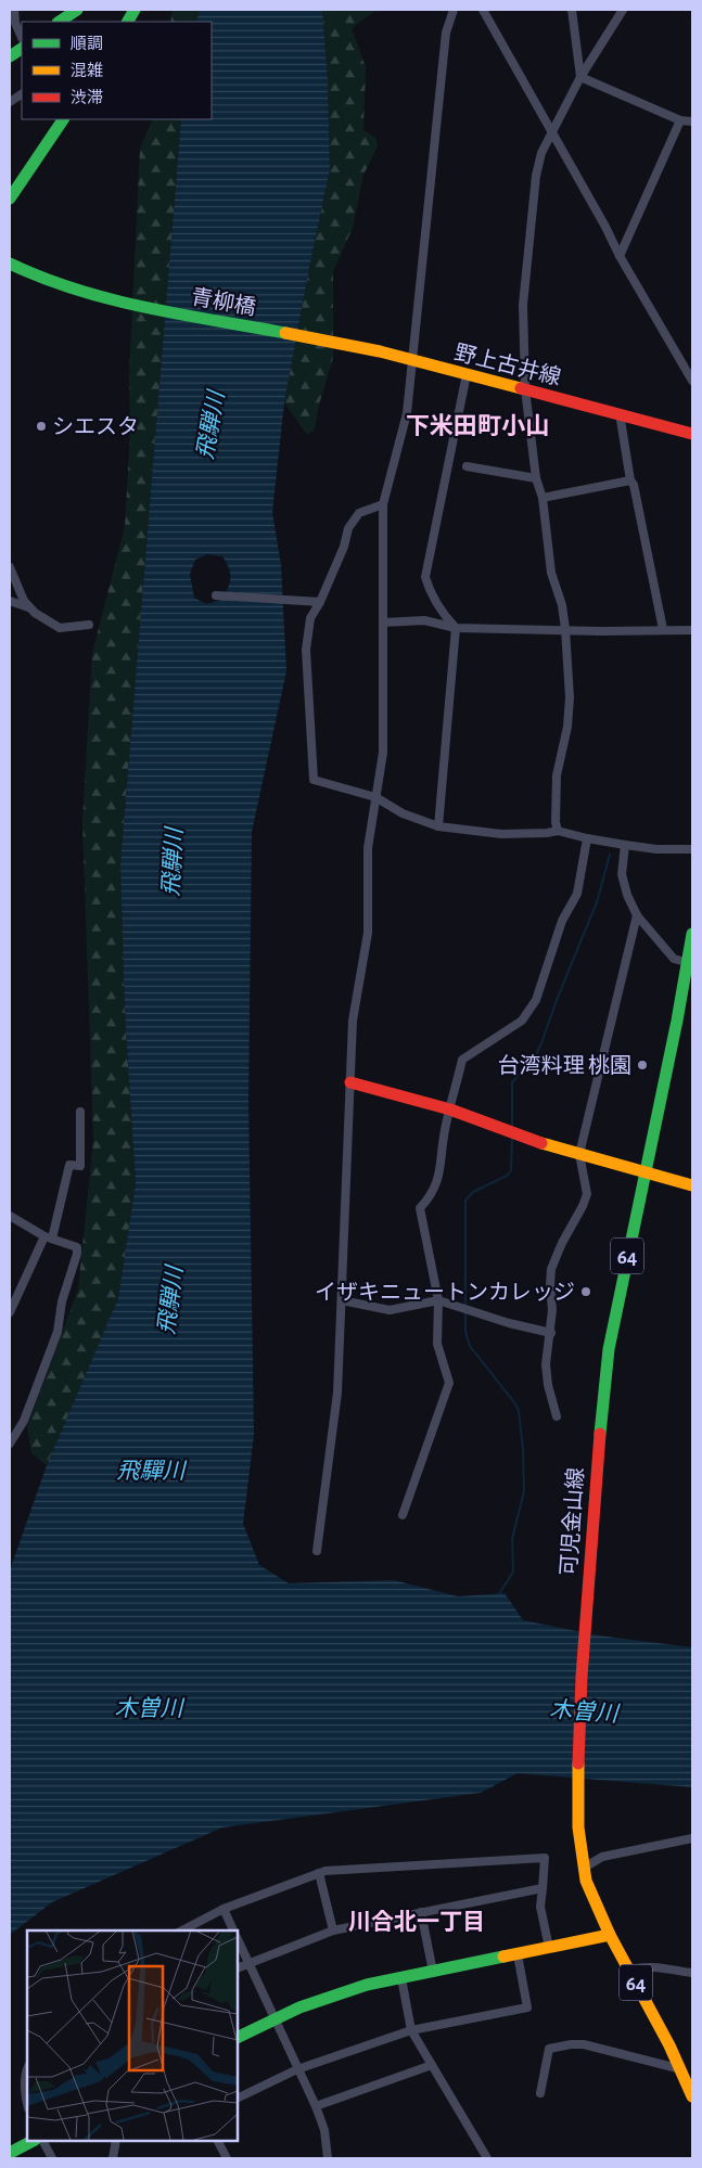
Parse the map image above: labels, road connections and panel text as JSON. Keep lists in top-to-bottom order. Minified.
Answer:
{"streets":{"main road":["青柳橋","野上古井線","64","可児金山線"]},"crossings":[["青柳橋","野上古井線"]],"districts":["下米田町小山","川合北一丁目"],"water":["飛騨川","飛驒川","木曽川"],"places":["シエスタ","台湾料理 桃園","イザキニュートンカレッジ"],"legend":["順調","混雑","渋滞"]}
